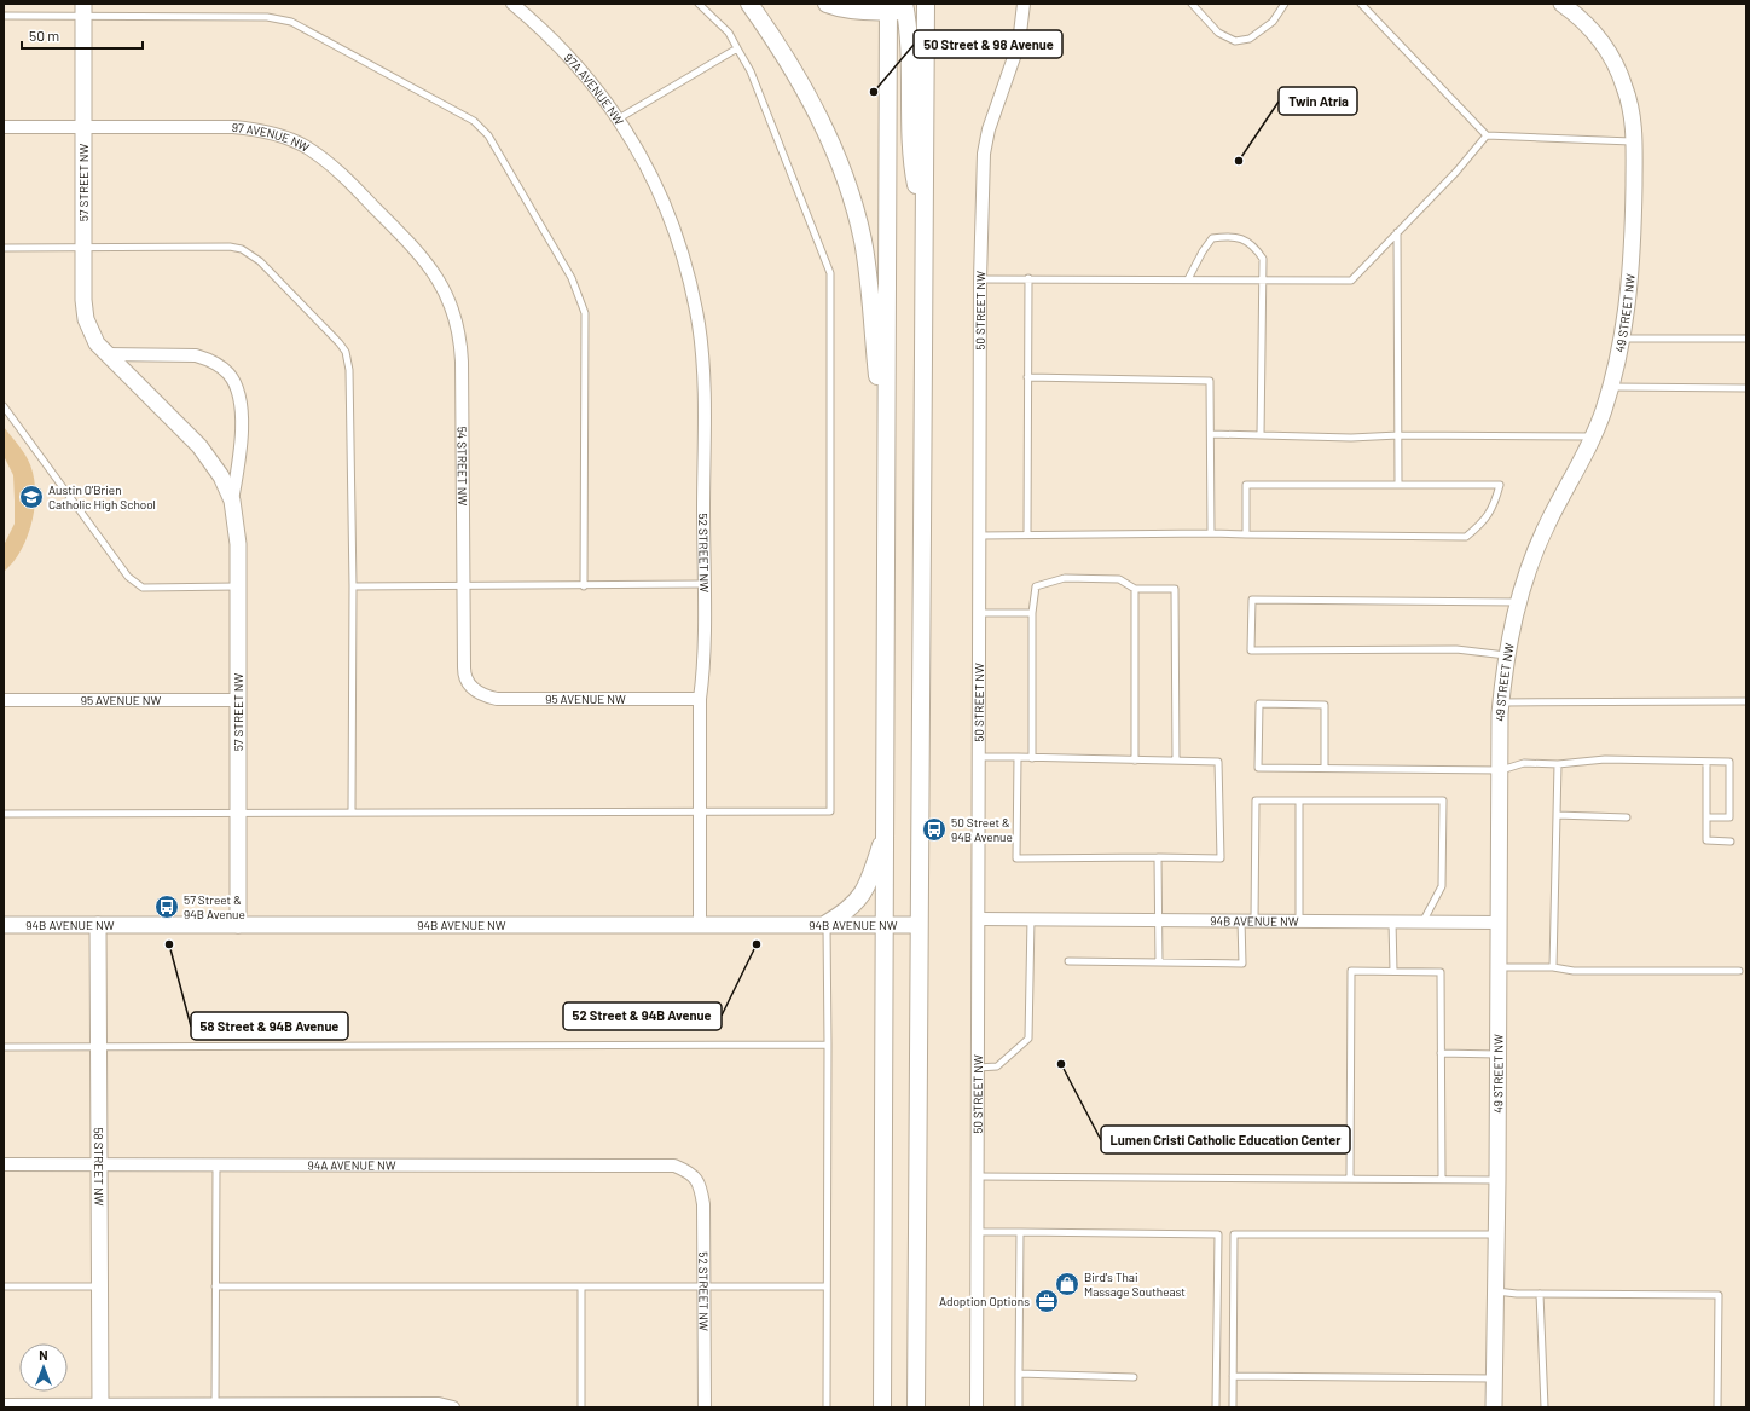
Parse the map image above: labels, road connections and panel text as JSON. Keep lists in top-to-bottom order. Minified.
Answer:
{"streets":{"street":["97A AVENUE NW","97 AVENUE NW","57 STREET NW","50 STREET NW","49 STREET NW","54 STREET NW","52 STREET NW","95 AVENUE NW","94B AVENUE NW","94A AVENUE NW","58 STREET NW"]},"crossings":[["97A AVENUE NW","52 STREET NW"],["97 AVENUE NW","57 STREET NW"],["97 AVENUE NW","54 STREET NW"],["57 STREET NW","95 AVENUE NW"],["57 STREET NW","94B AVENUE NW"],["50 STREET NW","94B AVENUE NW"],["49 STREET NW","94B AVENUE NW"],["54 STREET NW","95 AVENUE NW"],["52 STREET NW","95 AVENUE NW"],["52 STREET NW","94B AVENUE NW"],["52 STREET NW","94A AVENUE NW"],["94B AVENUE NW","58 STREET NW"],["94A AVENUE NW","58 STREET NW"]],"places":{"other":["50 Street & 98 Avenue","Twin Atria","58 Street & 94B Avenue","52 Street & 94B Avenue","Lumen Cristi Catholic Education Center"],"school or university":["Austin O'Brien Catholic High School"],"bus stop":["50 Street & 94B Avenue","57 Street & 94B Avenue"],"shop":["Bird's Thai Massage Southeast"],"office":["Adoption Options"]},"scale_bar":"50 m","north":"top"}
